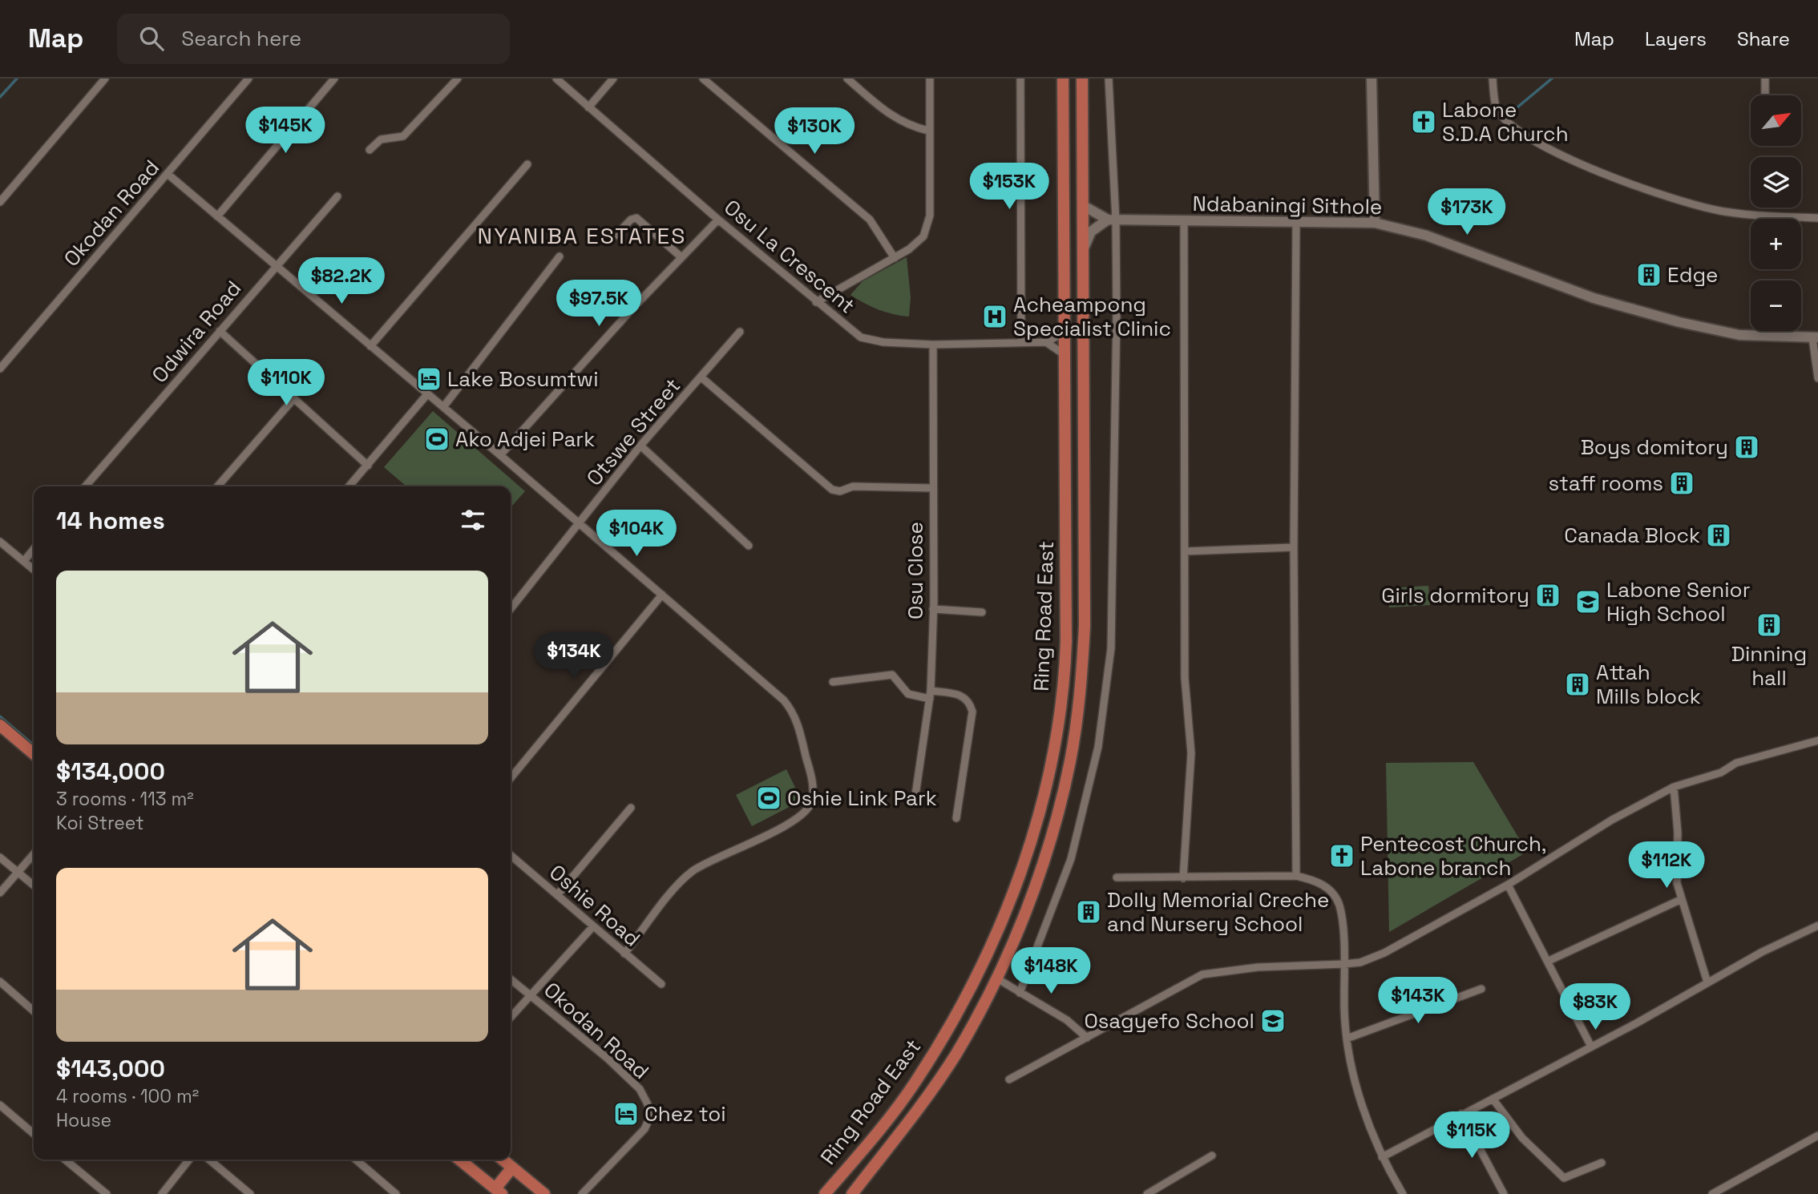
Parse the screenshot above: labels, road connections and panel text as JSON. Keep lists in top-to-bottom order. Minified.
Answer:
{"streets":{"main road":["Ring Road East"],"street":["Ndabaningi Sithole","Okodan Road","Osu La Crescent","Odwira Road","Otswe Street","Osu Close","Oshie Road"]},"crossings":[["Ndabaningi Sithole","Ring Road East"],["Osu La Crescent","Osu Close"],["Osu La Crescent","Ring Road East"],["Otswe Street","Osu Close"]],"districts":["NYANIBA ESTATES"],"places":{"church":["Labone S.D.A Church","Pentecost Church, Labone branch"],"building":["Edge","Boys domitory","staff rooms","Canada Block","Girls dormitory","Dinning hall","Attah Mills block","Dolly Memorial Creche and Nursery School"],"hospital":["Acheampong Specialist Clinic"],"hotel":["Lake Bosumtwi","Chez toi"],"sports":["Ako Adjei Park","Oshie Link Park"],"school or university":["Labone Senior High School","Osagyefo School"]},"north":"top right","page":{"header":"Map","search":"Search here","nav":["Map","Layers","Share"],"map_buttons":["+","−"],"price":["$145K","$130K","$153K","$173K","$82.2K","$97.5K","$110K","$104K","$134K","$112K","$148K","$143K","$83K","$115K"],"heading":"14 homes","list":[{"name":"$134,000","note":"3 rooms · 113 m² · Koi Street"},{"name":"$143,000","note":"4 rooms · 100 m² · House"}]}}
